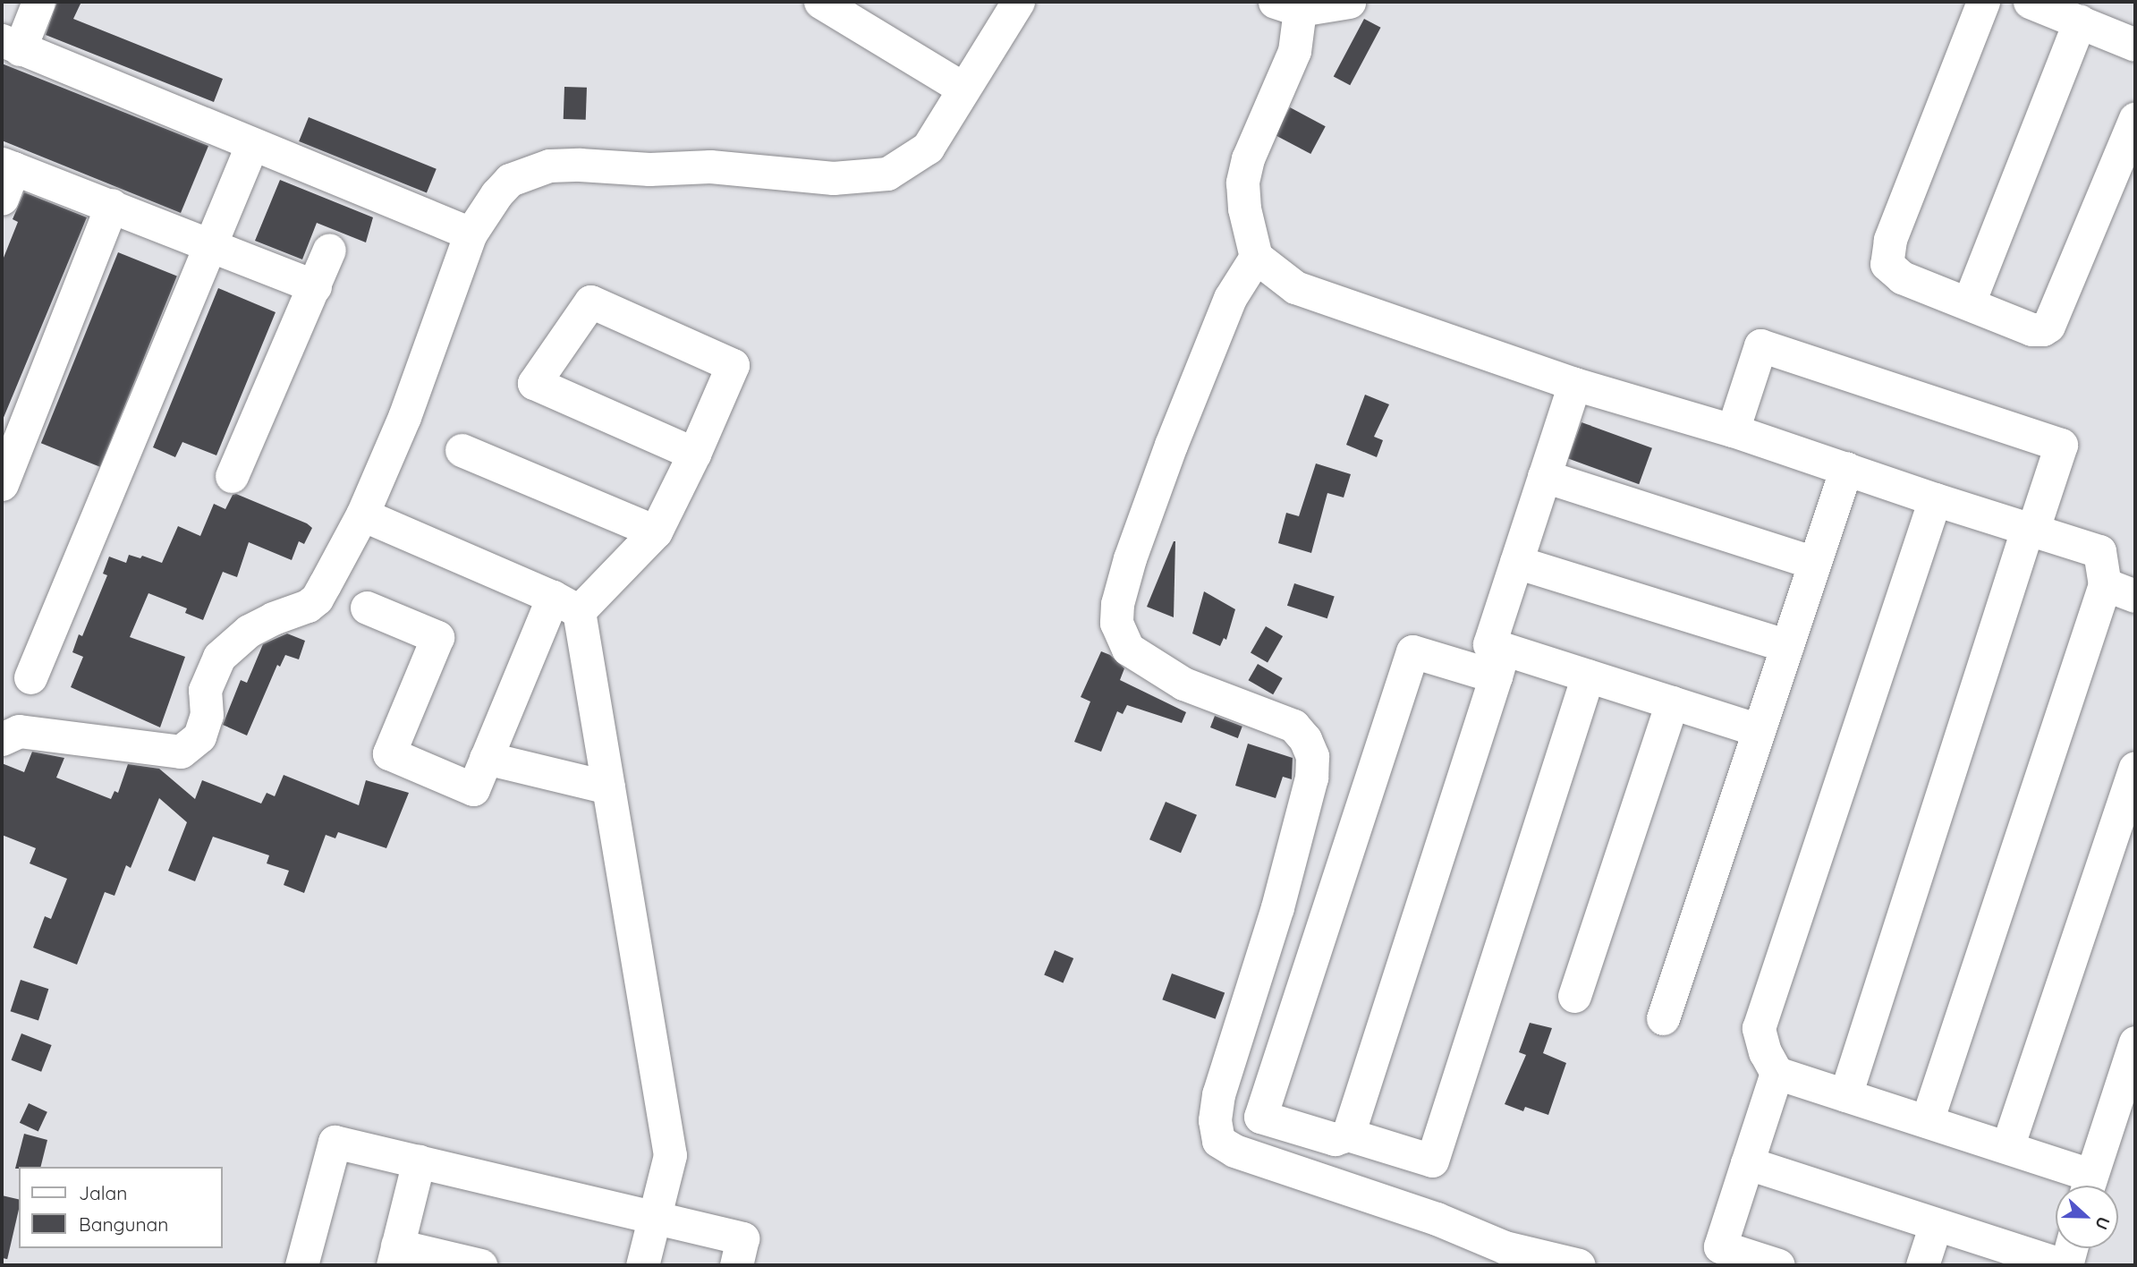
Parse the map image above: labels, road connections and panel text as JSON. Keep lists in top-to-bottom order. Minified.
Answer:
{"legend":["Jalan","Bangunan"],"north":"right"}
